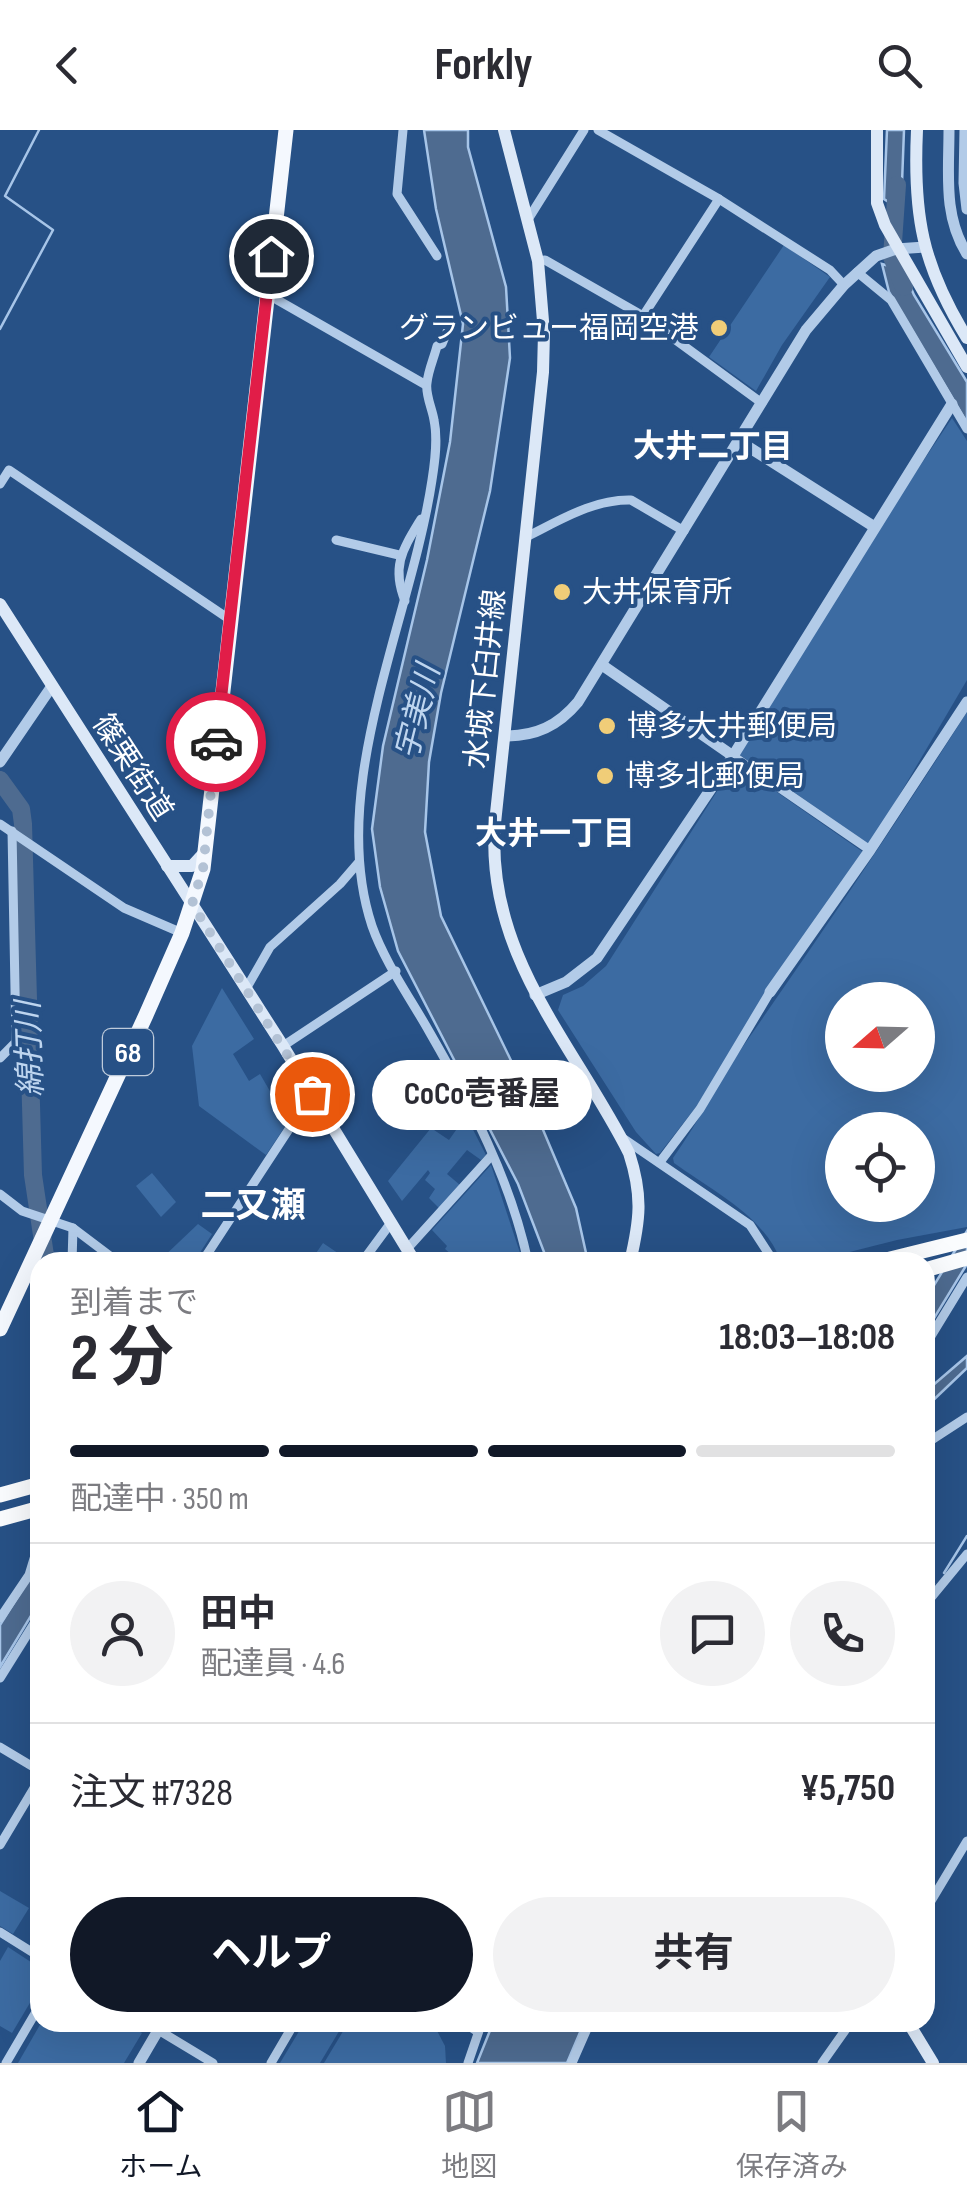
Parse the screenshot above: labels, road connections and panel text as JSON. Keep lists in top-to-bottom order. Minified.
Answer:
{"streets":{"main road":["水城下臼井線","篠栗街道","68"]},"crossings":[["篠栗街道","68"]],"districts":["大井二丁目","大井一丁目","二又瀬"],"water":["宇美川","綿打川"],"places":["グランビュー福岡空港","大井保育所","博多大井郵便局","博多北郵便局","CoCo壱番屋"],"north":"left","page":{"header":"Forkly","bubble":"CoCo壱番屋","heading":["2 分","到着まで","18:03–18:08"],"panel":["田中","配達員 · 4.6","注文 #7328","¥5,750"],"bar":"配達中 · 350 m","buttons":["ヘルプ","共有"],"tabs":["ホーム","地図","保存済み"]}}
